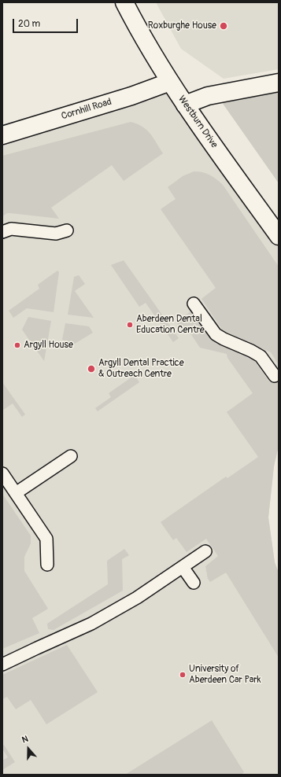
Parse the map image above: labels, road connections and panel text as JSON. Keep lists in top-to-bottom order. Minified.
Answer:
{"streets":{"street":["Cornhill Road","Westburn Drive"]},"crossings":[["Cornhill Road","Westburn Drive"]],"places":["Roxburghe House","Aberdeen Dental Education Centre","Argyll House","Argyll Dental Practice & Outreach Centre","University of Aberdeen Car Park"],"scale_bar":"20 m","north":"top"}
